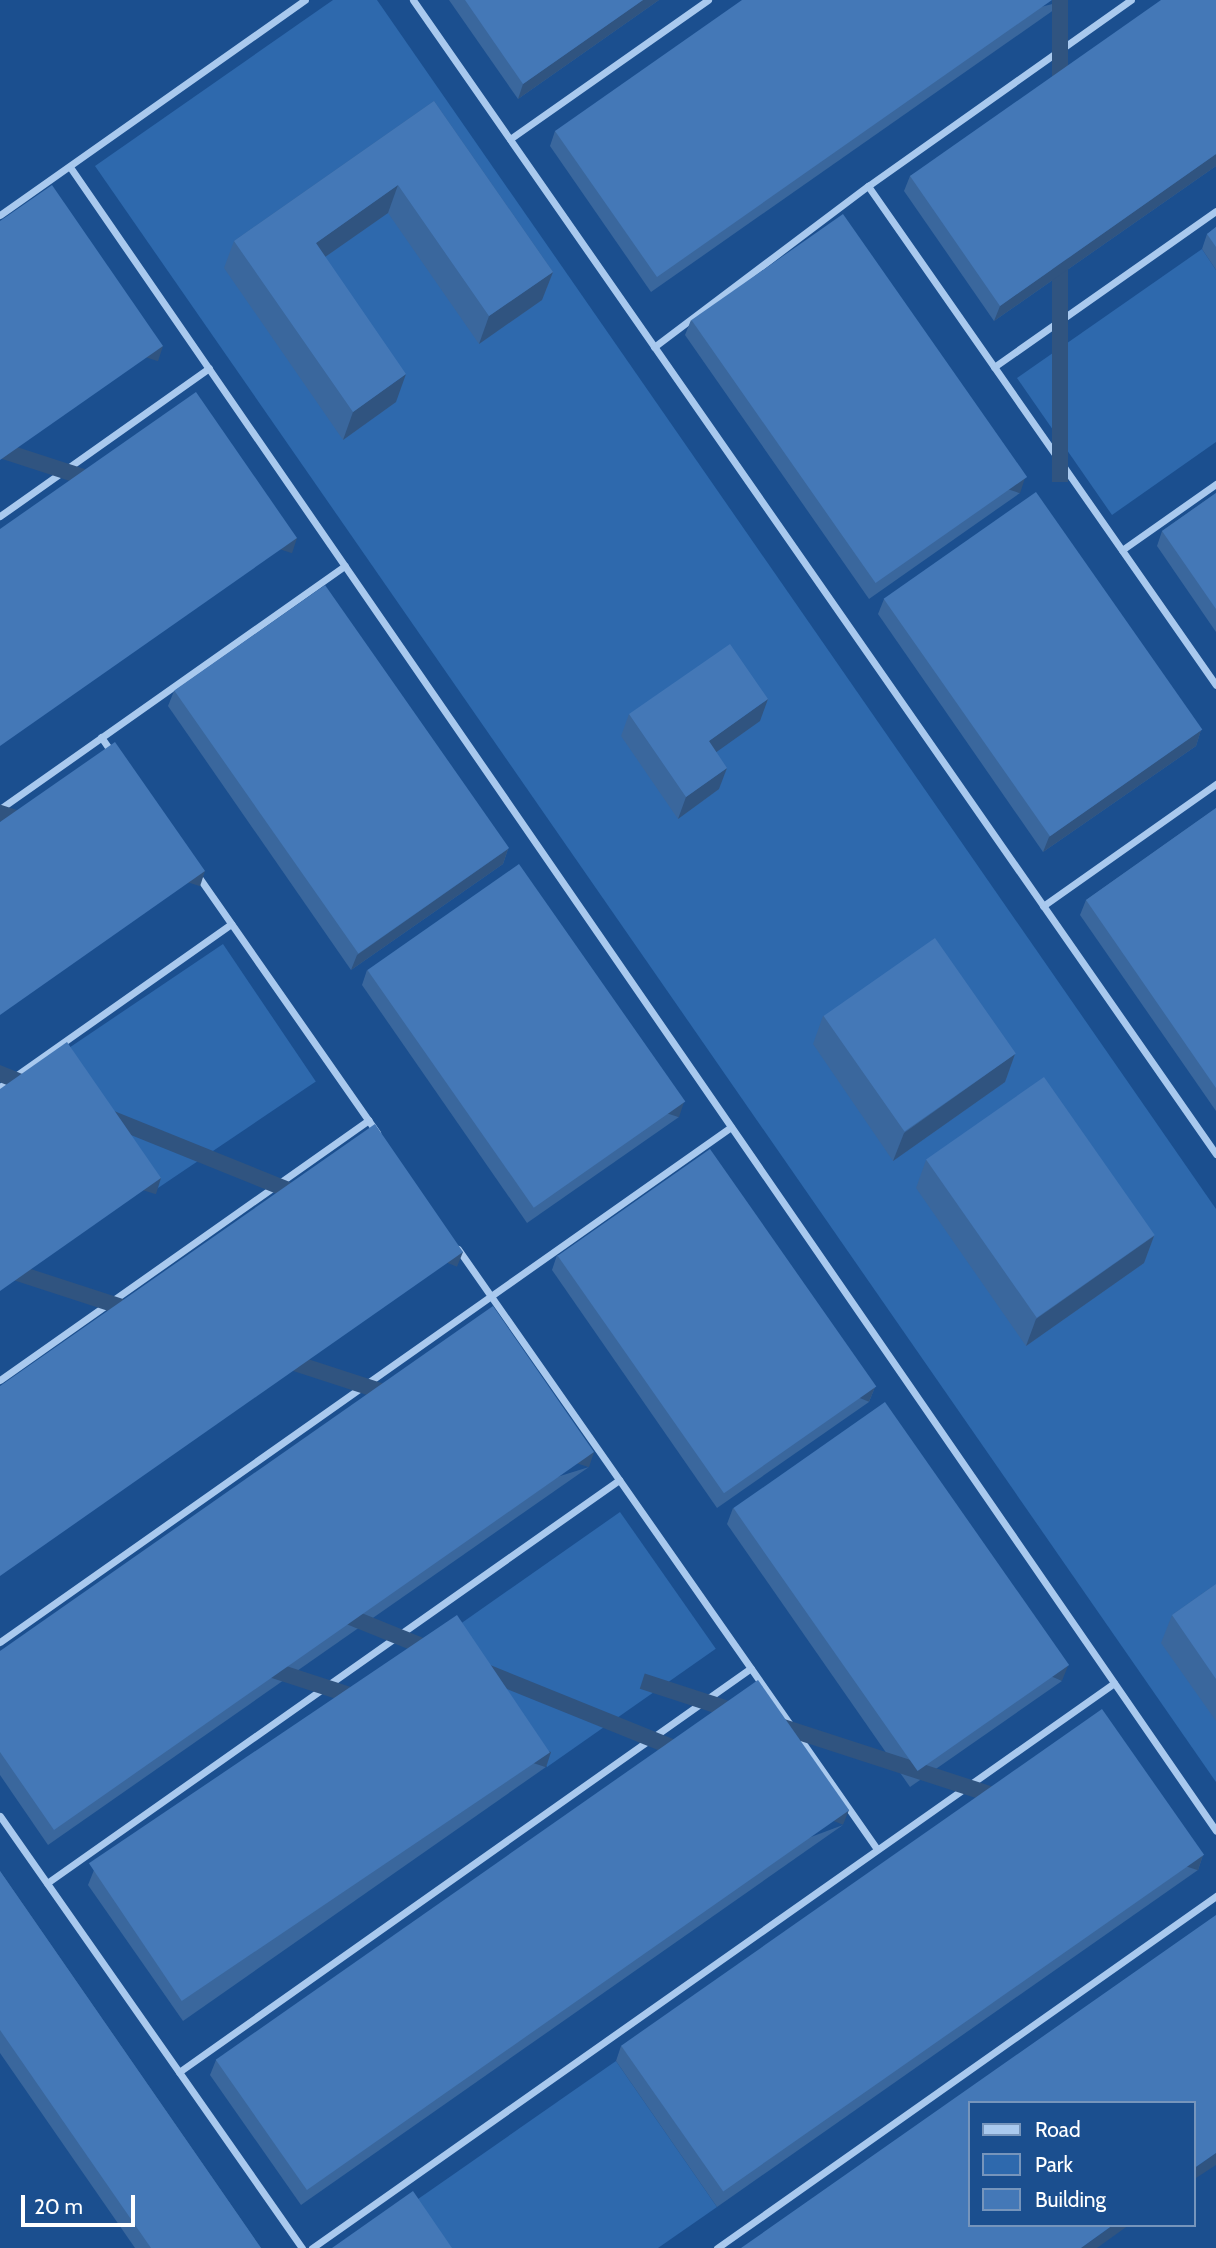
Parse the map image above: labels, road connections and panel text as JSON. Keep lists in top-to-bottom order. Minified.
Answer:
{"legend":["Road","Park","Building"],"scale_bar":"20 m"}
